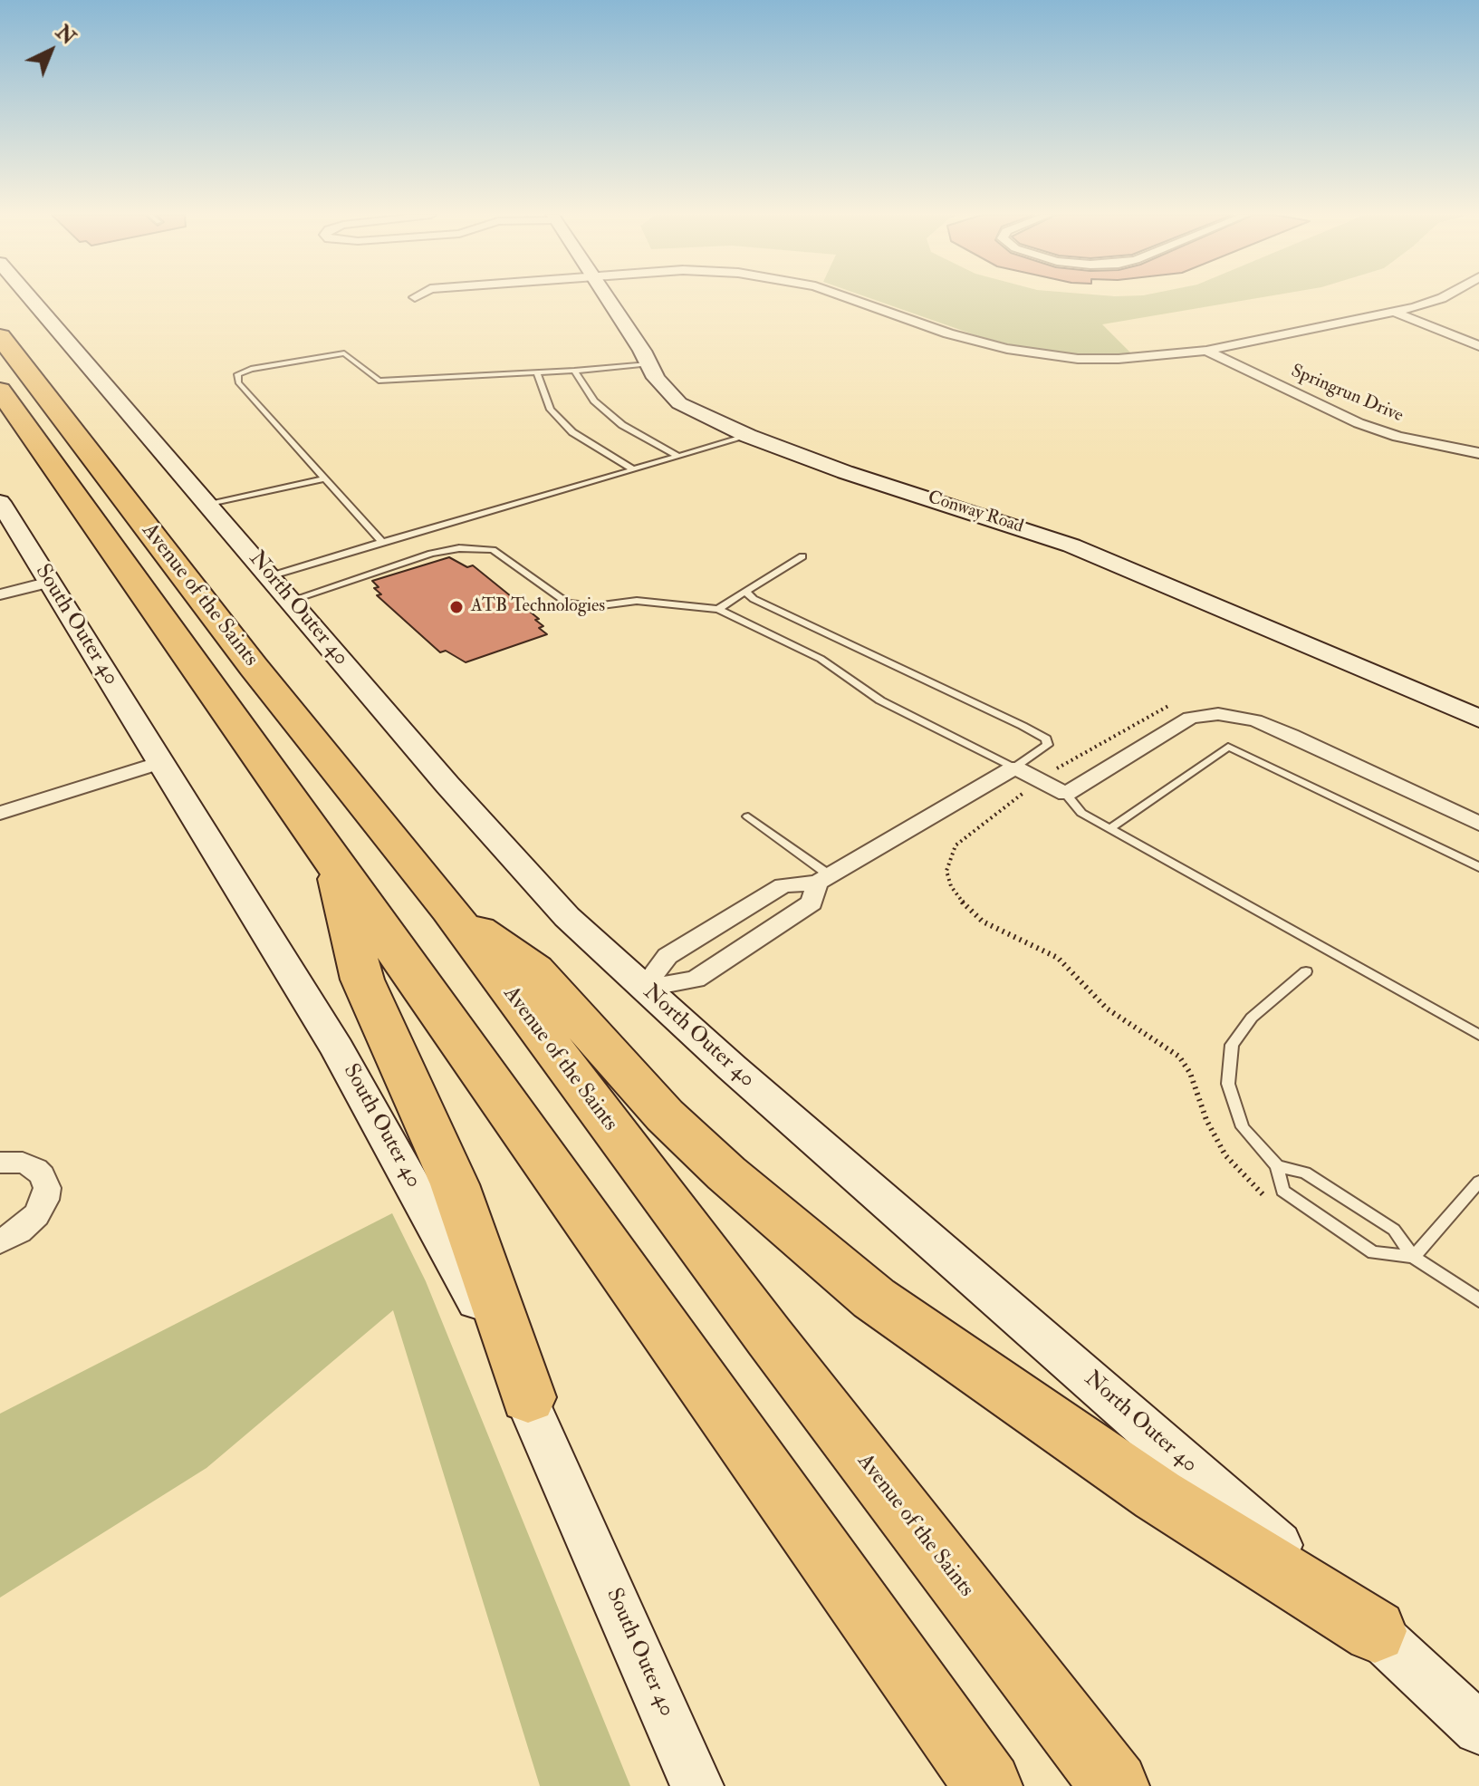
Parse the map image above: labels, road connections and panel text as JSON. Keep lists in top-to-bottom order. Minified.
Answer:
{"streets":{"highway":["Avenue of the Saints"],"street":["Springrun Drive","Conway Road","North Outer 40","South Outer 40"]},"places":["ATB Technologies"],"north":"top right"}
